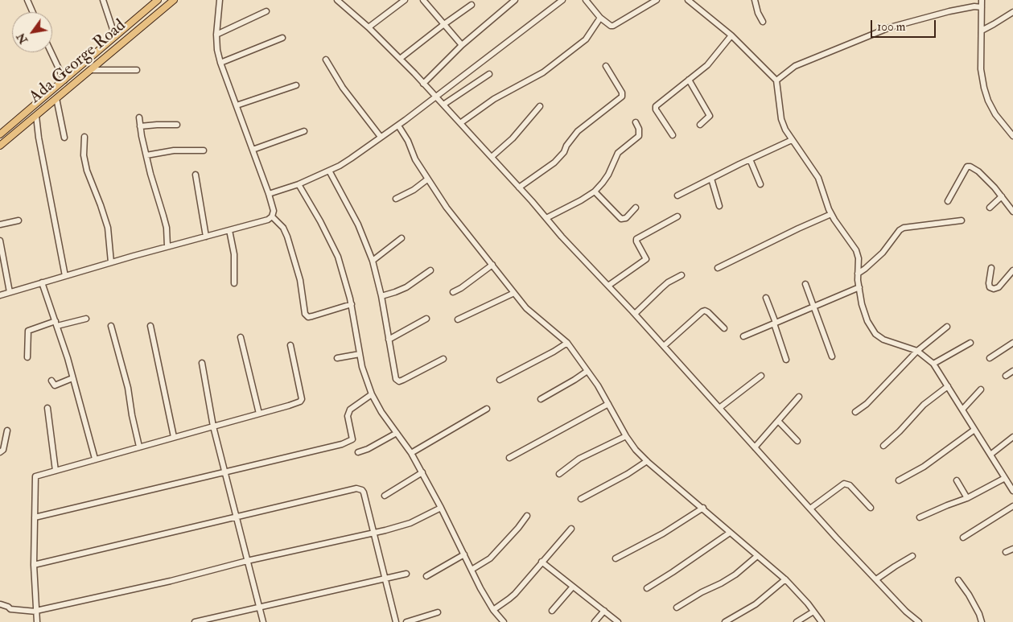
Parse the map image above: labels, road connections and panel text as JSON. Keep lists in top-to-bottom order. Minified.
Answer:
{"streets":{"main road":["Ada George Road"]},"scale_bar":"100 m","north":"bottom left"}
